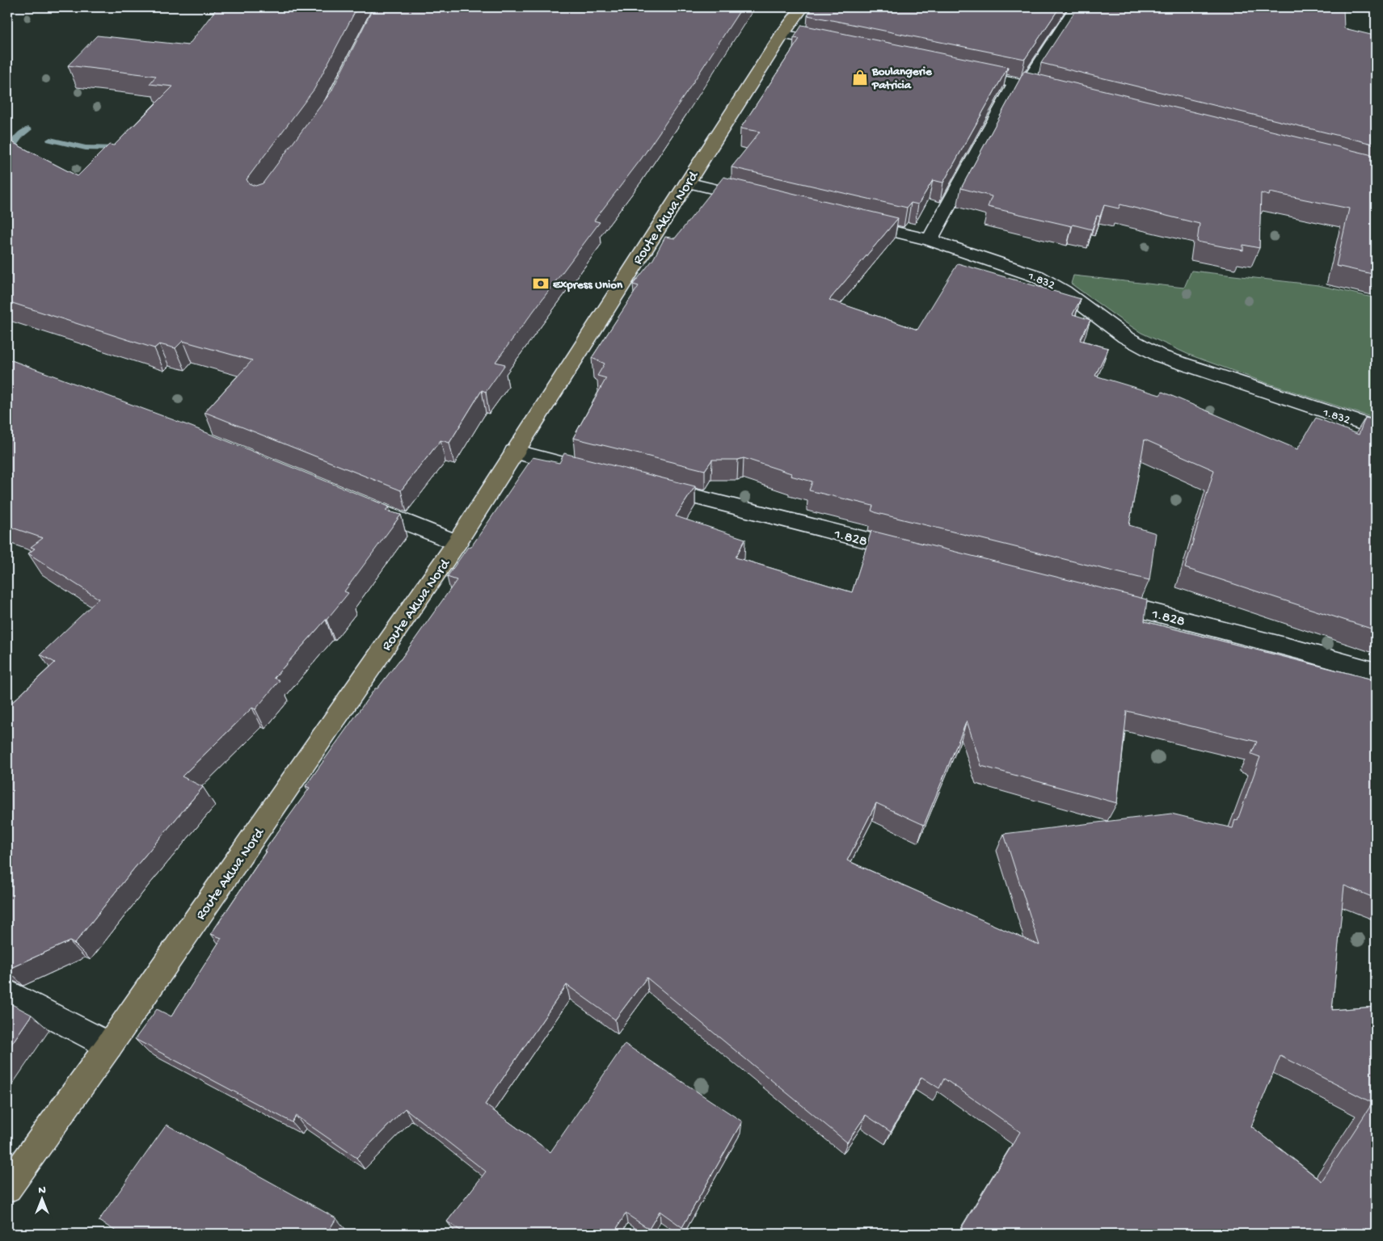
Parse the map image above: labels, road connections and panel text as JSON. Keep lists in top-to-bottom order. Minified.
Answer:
{"streets":{"main road":["Route Akwa Nord"],"street":["1.832","1.828"]},"places":{"shop":["Boulangerie Patricia"],"bank":["Express Union"]},"north":"top"}
